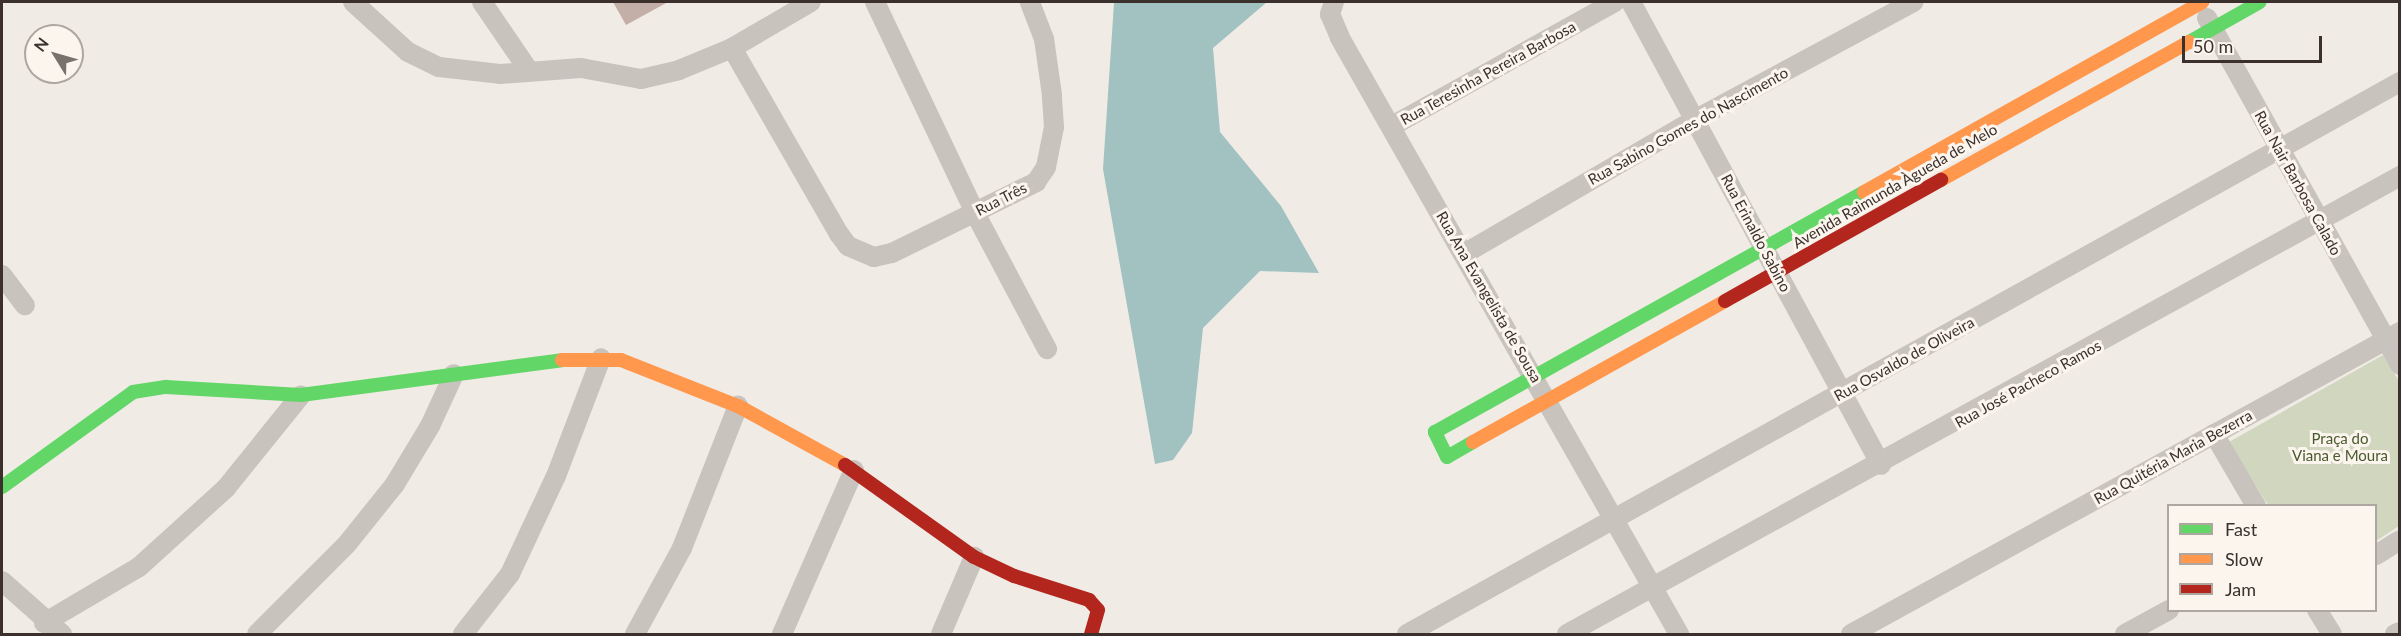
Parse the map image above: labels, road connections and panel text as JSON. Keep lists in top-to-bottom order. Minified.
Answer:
{"streets":{"street":["Rua Teresinha Pereira Barbosa","Rua Sabino Gomes do Nascimento","Rua Nair Barbosa Calado","Avenida Raimunda Àgueda de Melo","Rua Três","Rua Erinaldo Sabino","Rua Ana Evangelista de Sousa","Rua Osvaldo de Oliveira","Rua José Pacheco Ramos","Rua Quitéria Maria Bezerra"]},"crossings":[["Rua Teresinha Pereira Barbosa","Rua Ana Evangelista de Sousa"],["Rua Sabino Gomes do Nascimento","Rua Erinaldo Sabino"],["Rua Sabino Gomes do Nascimento","Rua Ana Evangelista de Sousa"],["Rua Nair Barbosa Calado","Avenida Raimunda Àgueda de Melo"],["Rua Nair Barbosa Calado","Rua Osvaldo de Oliveira"],["Rua Nair Barbosa Calado","Rua José Pacheco Ramos"],["Rua Nair Barbosa Calado","Rua Quitéria Maria Bezerra"],["Avenida Raimunda Àgueda de Melo","Rua Erinaldo Sabino"],["Avenida Raimunda Àgueda de Melo","Rua Ana Evangelista de Sousa"],["Rua Erinaldo Sabino","Rua Osvaldo de Oliveira"],["Rua Erinaldo Sabino","Rua José Pacheco Ramos"],["Rua Ana Evangelista de Sousa","Rua Osvaldo de Oliveira"],["Rua Ana Evangelista de Sousa","Rua José Pacheco Ramos"]],"parks":["Praça do Viana e Moura"],"legend":["Fast","Slow","Jam"],"scale_bar":"50 m","north":"top left"}
